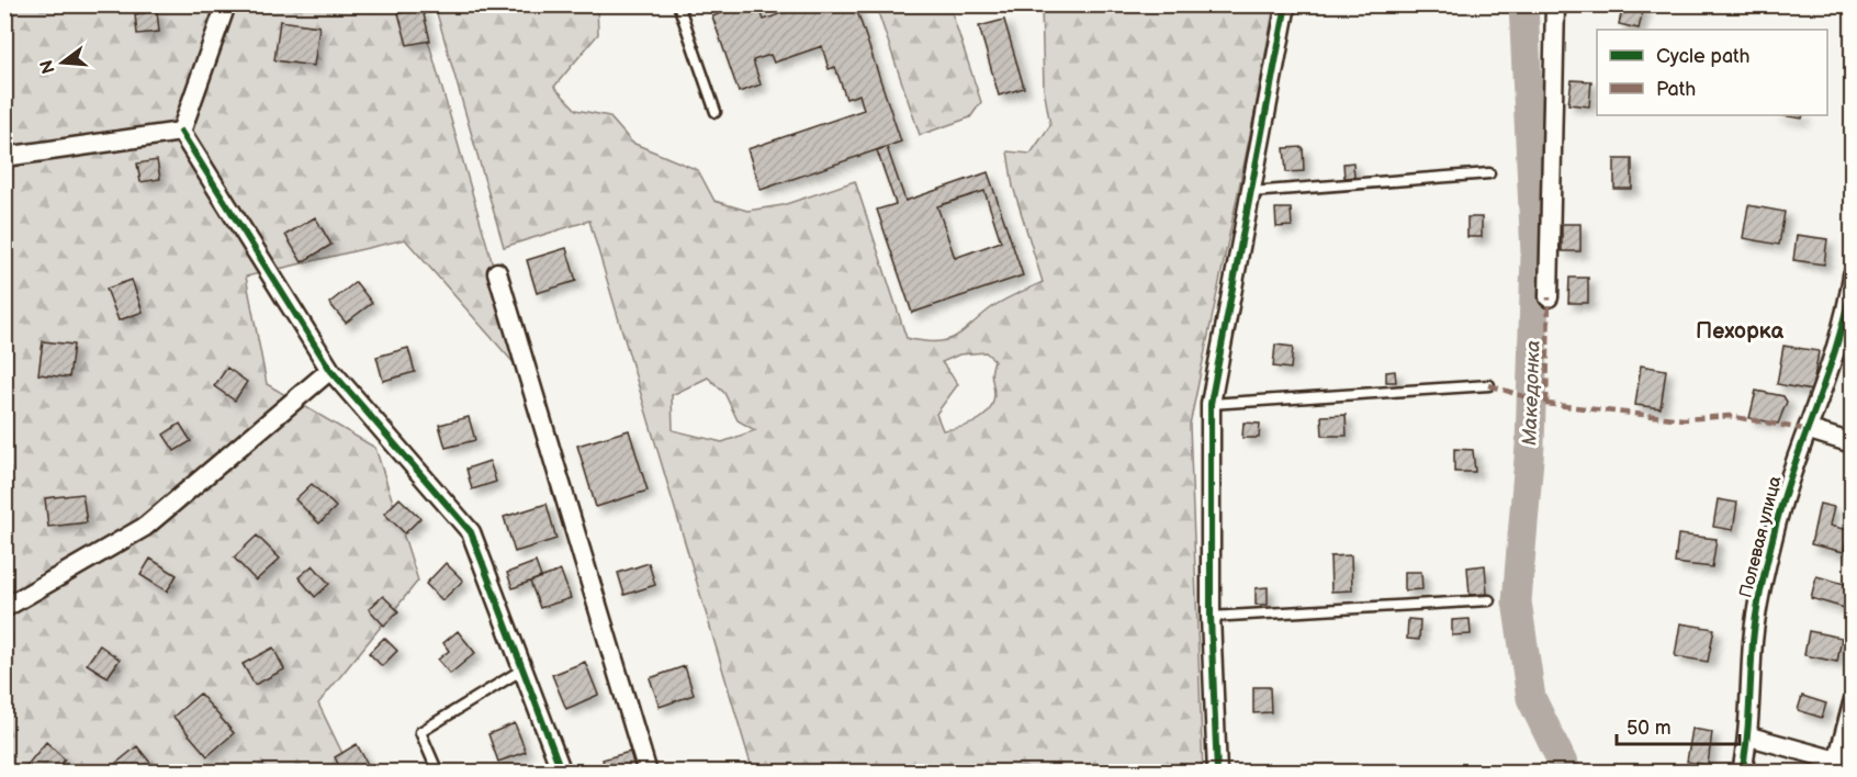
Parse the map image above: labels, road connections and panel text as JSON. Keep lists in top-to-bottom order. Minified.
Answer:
{"streets":{"street":["Полевая улица"]},"districts":["Пехорка"],"water":["Македонка"],"legend":["Cycle path","Path"],"scale_bar":"50 m","north":"left"}
